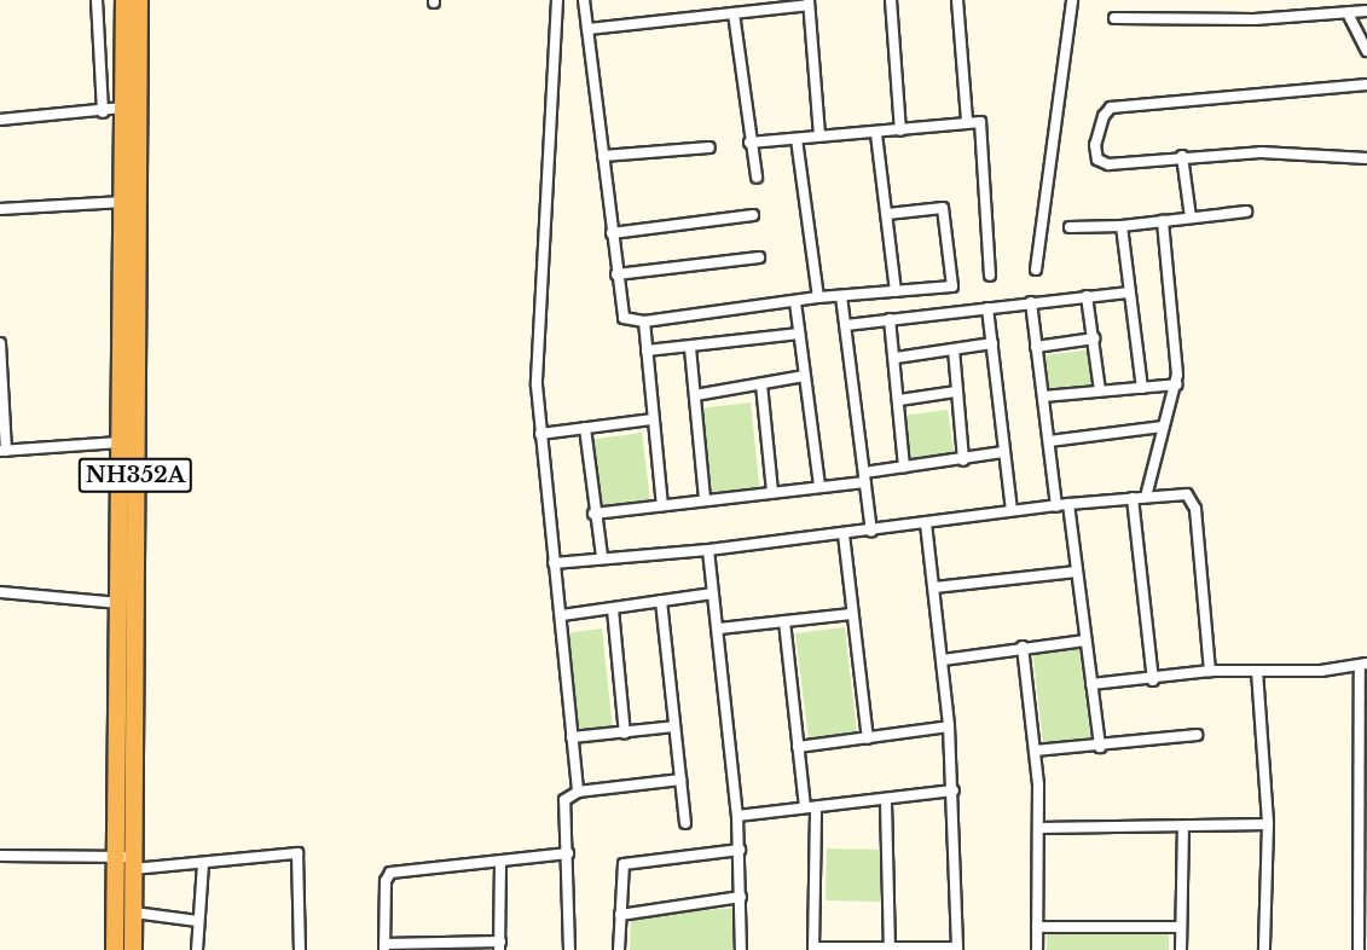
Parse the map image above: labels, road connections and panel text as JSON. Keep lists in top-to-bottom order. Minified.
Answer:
{"streets":{"highway":["NH352A"]}}
